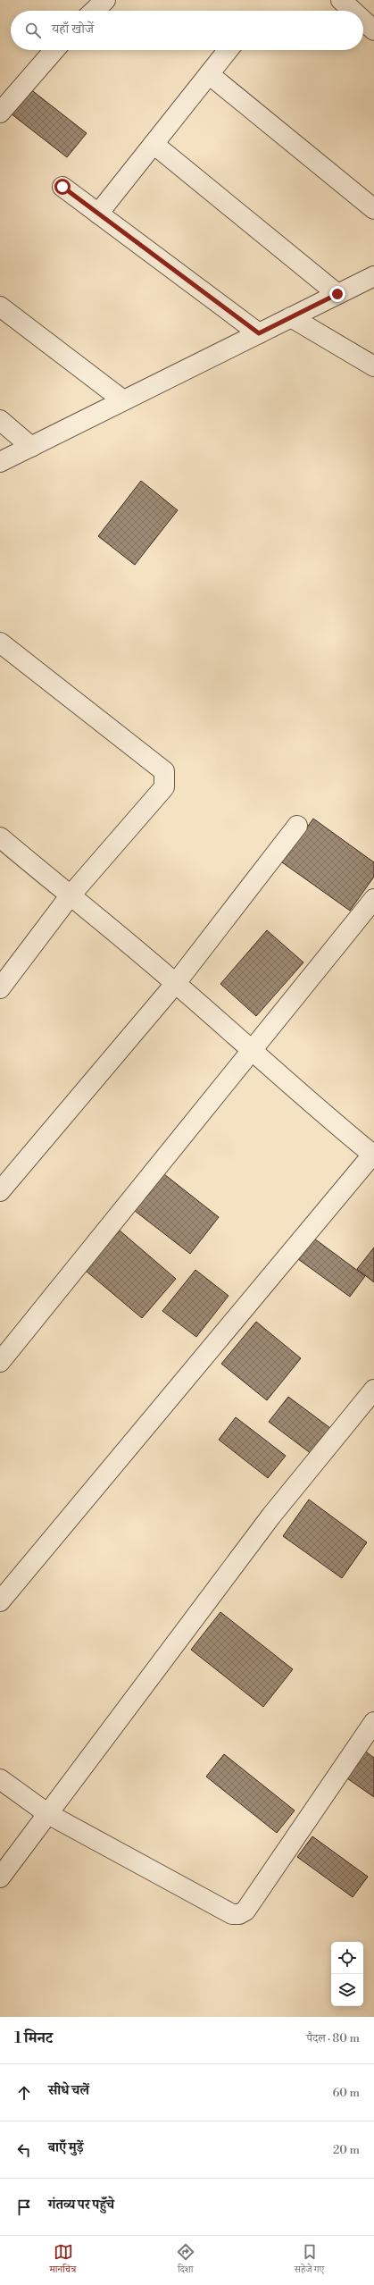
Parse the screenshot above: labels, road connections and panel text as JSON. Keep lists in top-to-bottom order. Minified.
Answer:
{"page":{"search":"यहाँ खोजें","heading":["1 मिनट","पैदल · 80 m"],"list":[["सीधे चलें","60 m"],["बाएँ मुड़ें","20 m"],"गंतव्य पर पहुँचे"],"nav":["मानचित्र","दिशा","सहेजे गए"]}}
